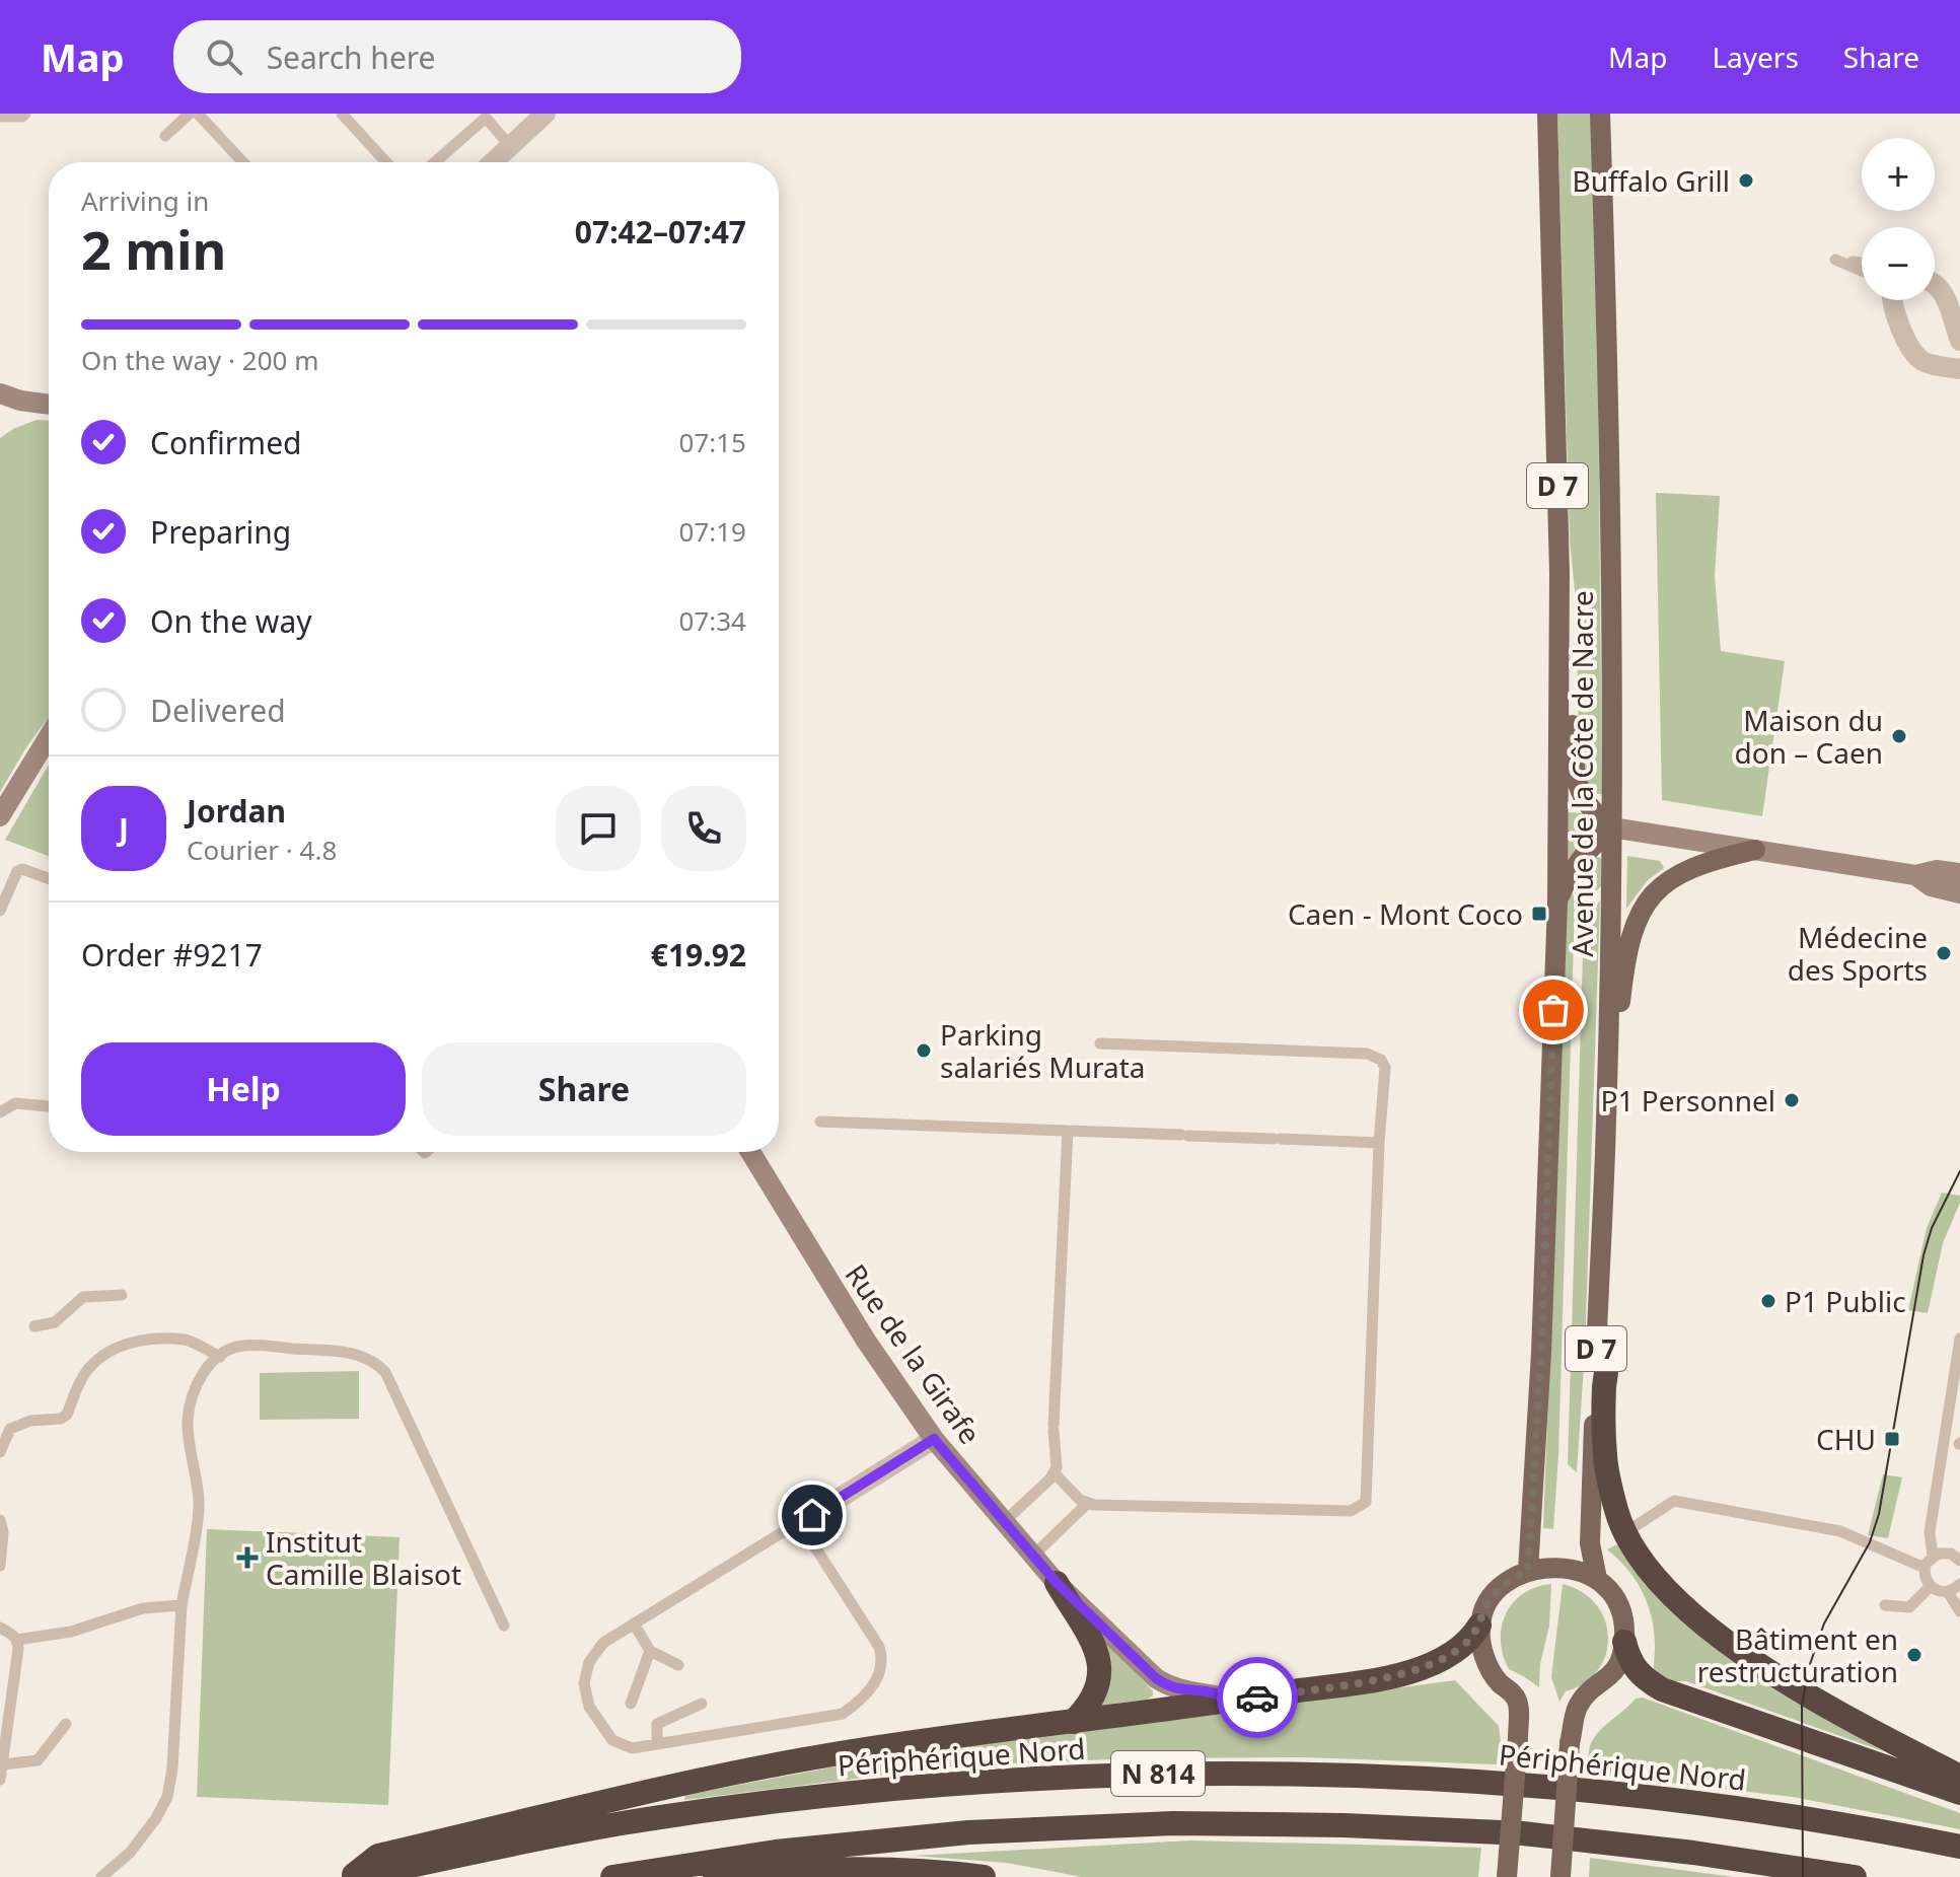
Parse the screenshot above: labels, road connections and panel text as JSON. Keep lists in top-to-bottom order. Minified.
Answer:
{"streets":{"highway":["Périphérique Nord","N 814"],"main road":["D 7","Avenue de la Côte de Nacre"],"street":["Rue de la Girafe"]},"places":{"other":["Buffalo Grill","Maison du don – Caen","Médecine des Sports","Parking salariés Murata","P1 Personnel","P1 Public","Bâtiment en restructuration"],"transit":["Caen - Mont Coco","CHU"],"health":["Institut Camille Blaisot"]},"page":{"header":"Map","search":"Search here","nav":["Map","Layers","Share"],"map_buttons":["+","−"],"heading":["2 min","Arriving in","07:42–07:47"],"panel":["Jordan","Courier · 4.8","Order #9217","€19.92"],"bar":"On the way · 200 m","list":[["Confirmed","07:15"],["Preparing","07:19"],["On the way","07:34"],"Delivered"],"round":"J","buttons":["Help","Share"]}}
